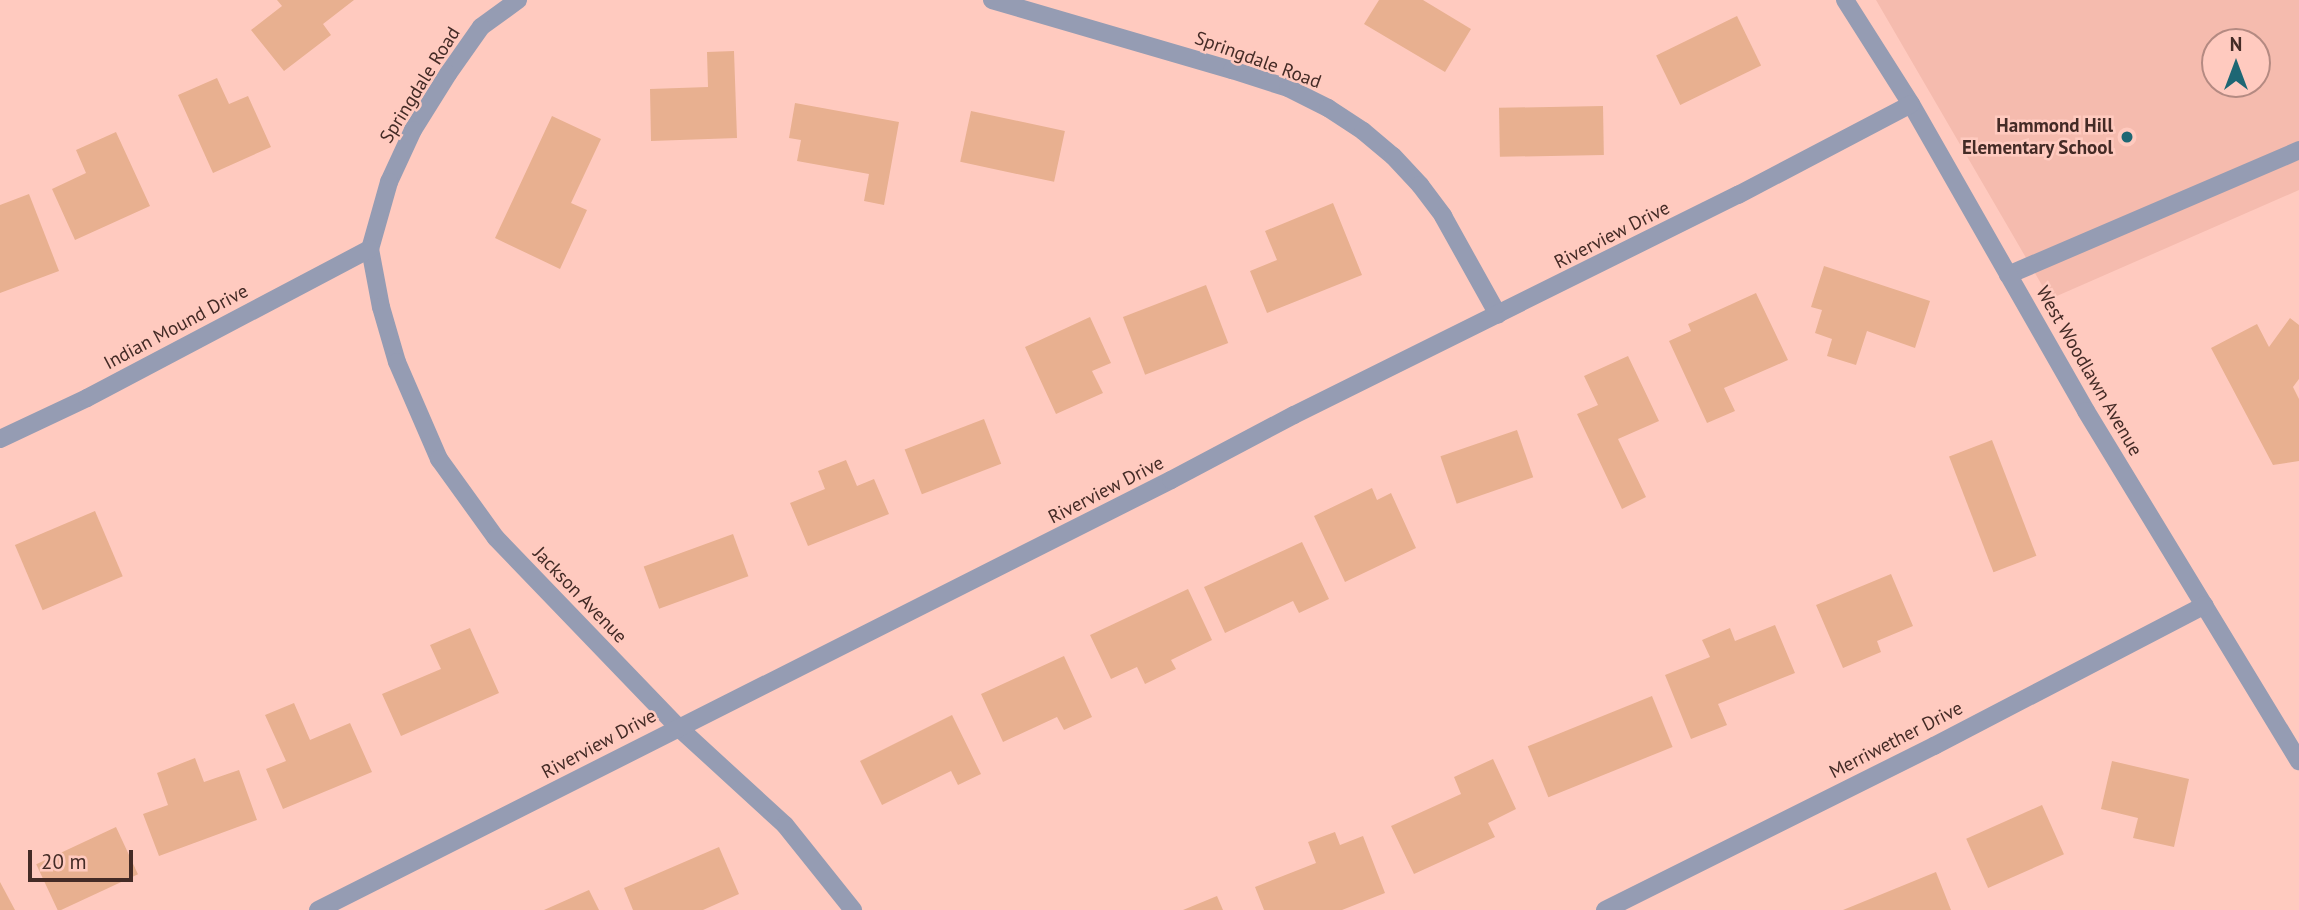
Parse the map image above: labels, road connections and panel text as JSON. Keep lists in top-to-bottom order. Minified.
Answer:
{"streets":{"street":["Springdale Road","Riverview Drive","Indian Mound Drive","West Woodlawn Avenue","Jackson Avenue","Merriwether Drive"]},"crossings":[["Springdale Road","Riverview Drive"],["Springdale Road","Indian Mound Drive"],["Springdale Road","Jackson Avenue"],["Riverview Drive","West Woodlawn Avenue"],["Riverview Drive","Jackson Avenue"],["Indian Mound Drive","Jackson Avenue"],["West Woodlawn Avenue","Merriwether Drive"]],"places":["Hammond Hill Elementary School"],"scale_bar":"20 m","north":"top"}
